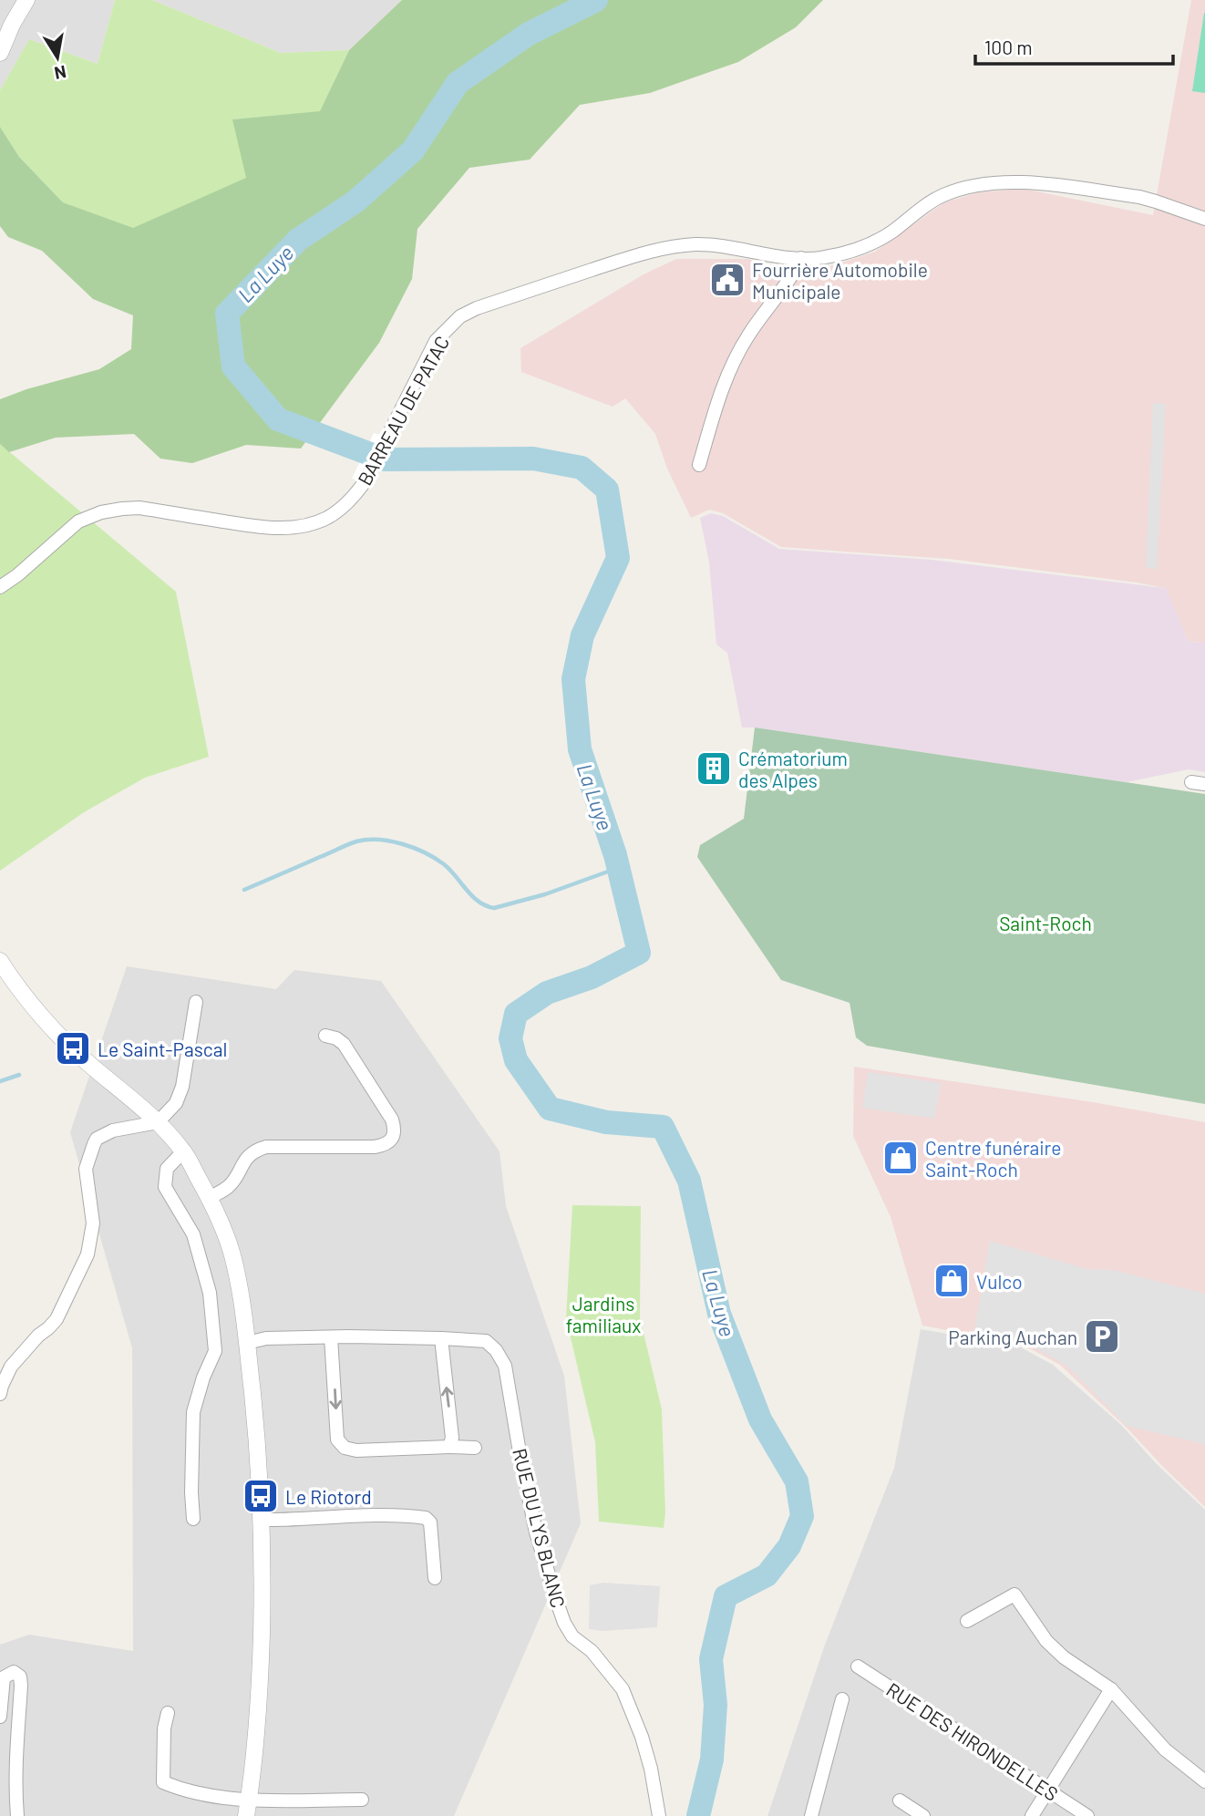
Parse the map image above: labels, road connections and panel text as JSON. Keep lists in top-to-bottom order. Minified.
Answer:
{"streets":{"street":["BARREAU DE PATAC","RUE DU LYS BLANC","RUE DES HIRONDELLES"]},"water":["La Luye"],"parks":["Saint-Roch","Jardins familiaux"],"places":{"public building":["Fourrière Automobile Municipale"],"building":["Crématorium des Alpes"],"bus stop":["Le Saint-Pascal","Le Riotord"],"shop":["Centre funéraire Saint-Roch","Vulco"],"parking":["Parking Auchan"]},"scale_bar":"100 m","north":"bottom"}
